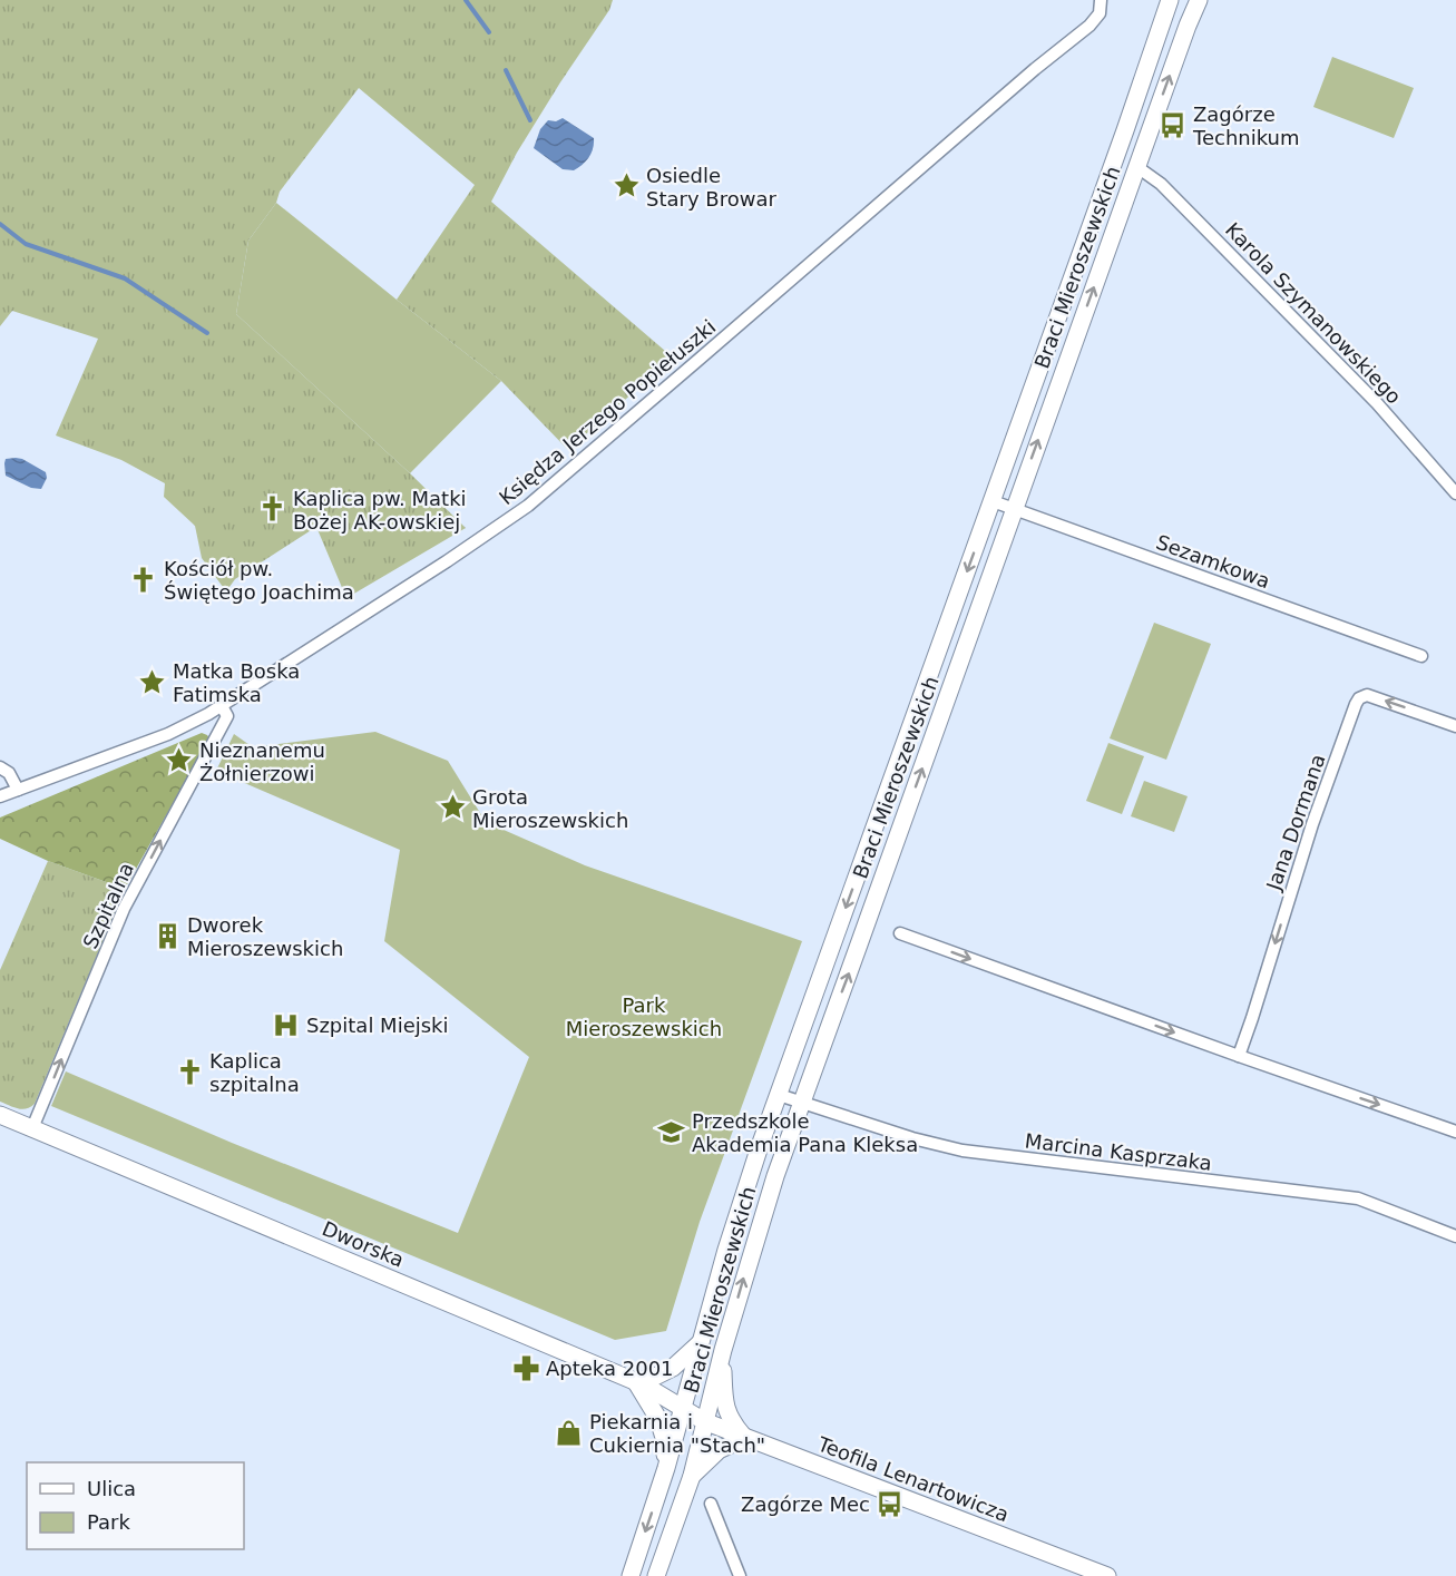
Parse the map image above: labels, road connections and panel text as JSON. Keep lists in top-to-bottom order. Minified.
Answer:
{"streets":{"main road":["Braci Mieroszewskich","Dworska","Teofila Lenartowicza"],"street":["Karola Szymanowskiego","Księdza Jerzego Popiełuszki","Sezamkowa","Jana Dormana","Szpitalna","Marcina Kasprzaka"]},"crossings":[["Braci Mieroszewskich","Karola Szymanowskiego"],["Braci Mieroszewskich","Sezamkowa"],["Braci Mieroszewskich","Marcina Kasprzaka"],["Braci Mieroszewskich","Dworska"],["Braci Mieroszewskich","Teofila Lenartowicza"],["Księdza Jerzego Popiełuszki","Szpitalna"],["Szpitalna","Dworska"],["Dworska","Teofila Lenartowicza"]],"one_way":["Jana Dormana","Szpitalna"],"parks":["Park Mieroszewskich"],"places":{"bus stop":["Zagórze Technikum","Zagórze Mec"],"place":["Osiedle Stary Browar","Matka Boska Fatimska","Nieznanemu Żołnierzowi","Grota Mieroszewskich"],"church":["Kaplica pw. Matki Bożej AK-owskiej","Kościół pw. Świętego Joachima","Kaplica szpitalna"],"building":["Dworek Mieroszewskich"],"hospital":["Szpital Miejski"],"school or university":["Przedszkole Akademia Pana Kleksa"],"pharmacy":["Apteka 2001"],"shop":["Piekarnia i Cukiernia \"Stach\""]},"legend":["Ulica","Park"]}
